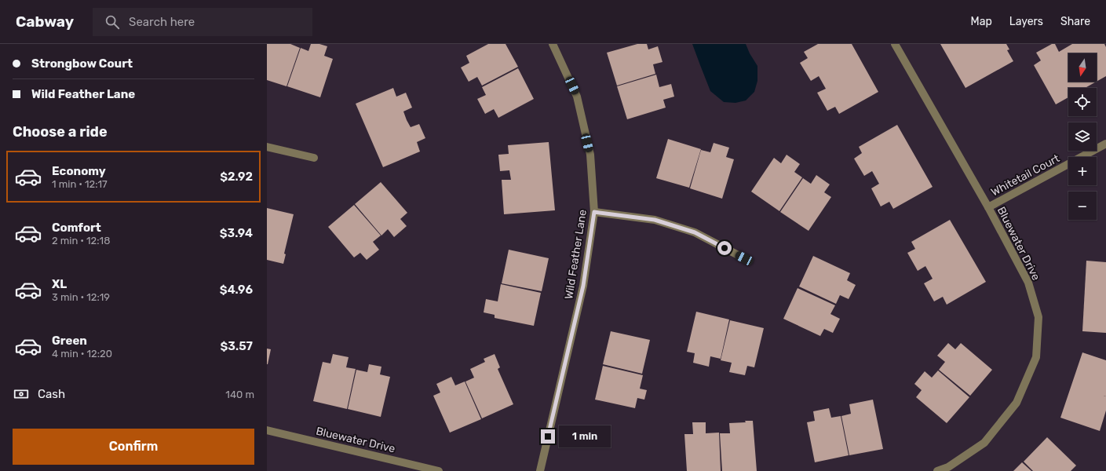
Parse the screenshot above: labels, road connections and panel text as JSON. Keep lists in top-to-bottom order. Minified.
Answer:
{"streets":{"street":["Whitetail Court","Bluewater Drive","Wild Feather Lane"]},"crossings":[["Whitetail Court","Bluewater Drive"]],"north":"bottom","page":{"header":"Cabway","search":"Search here","nav":["Map","Layers","Share"],"banner":["Strongbow Court","Wild Feather Lane"],"map_buttons":["+","−"],"heading":"Choose a ride","list":[{"name":"Economy","note":"1 min · 12:17","value":"$2.92"},{"name":"Comfort","note":"2 min · 12:18","value":"$3.94"},{"name":"XL","note":"3 min · 12:19","value":"$4.96"},{"name":"Green","note":"4 min · 12:20","value":"$3.57"}],"pay":["Cash","140 m"],"buttons":"Confirm","bubble":"1 min"}}
